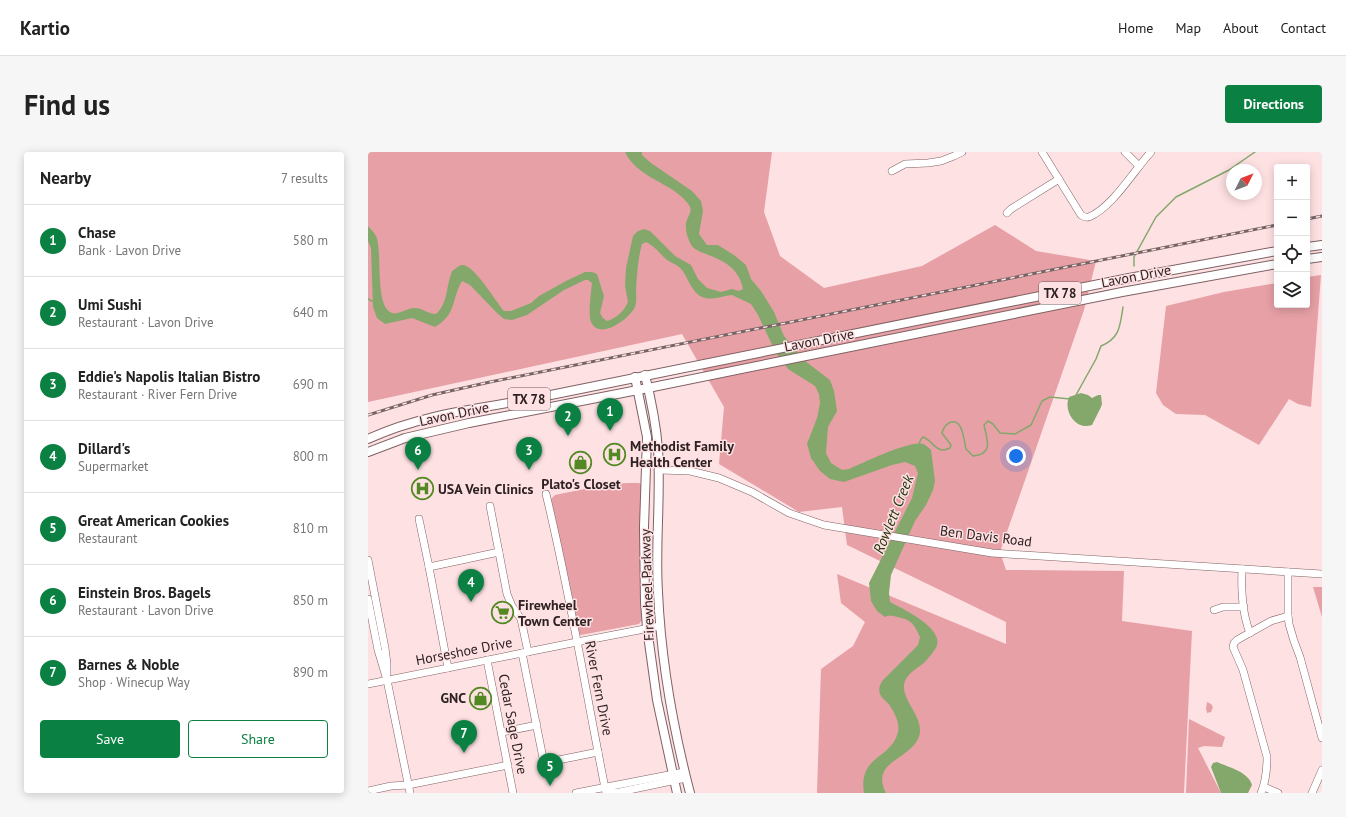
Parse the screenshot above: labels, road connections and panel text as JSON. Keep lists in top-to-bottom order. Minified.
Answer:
{"streets":{"main road":["Lavon Drive","TX 78","Firewheel Parkway"],"street":["Ben Davis Road","Horseshoe Drive","River Fern Drive","Cedar Sage Drive"]},"crossings":[["Lavon Drive","Firewheel Parkway"],["Ben Davis Road","Firewheel Parkway"],["Firewheel Parkway","Horseshoe Drive"],["Horseshoe Drive","River Fern Drive"],["Horseshoe Drive","Cedar Sage Drive"]],"water":["Rowlett Creek"],"places":{"hospital":["Methodist Family Health Center","USA Vein Clinics"],"shop":["Plato's Closet","GNC"],"supermarket":["Firewheel Town Center"]},"north":"top right","page":{"header":"Kartio","nav":["Home","Map","About","Contact"],"buttons":["Directions",["Save","Share"]],"title":"Find us","heading":["Nearby","7 results"],"map_buttons":["+","−"],"list":[{"mark":"1","name":"Chase","note":"Bank · Lavon Drive","value":"580 m"},{"mark":"2","name":"Umi Sushi","note":"Restaurant · Lavon Drive","value":"640 m"},{"mark":"3","name":"Eddie's Napolis Italian Bistro","note":"Restaurant · River Fern Drive","value":"690 m"},{"mark":"4","name":"Dillard's","note":"Supermarket","value":"800 m"},{"mark":"5","name":"Great American Cookies","note":"Restaurant","value":"810 m"},{"mark":"6","name":"Einstein Bros. Bagels","note":"Restaurant · Lavon Drive","value":"850 m"},{"mark":"7","name":"Barnes & Noble","note":"Shop · Winecup Way","value":"890 m"}],"pins":["1","2","3","6","4","7","5"]}}
